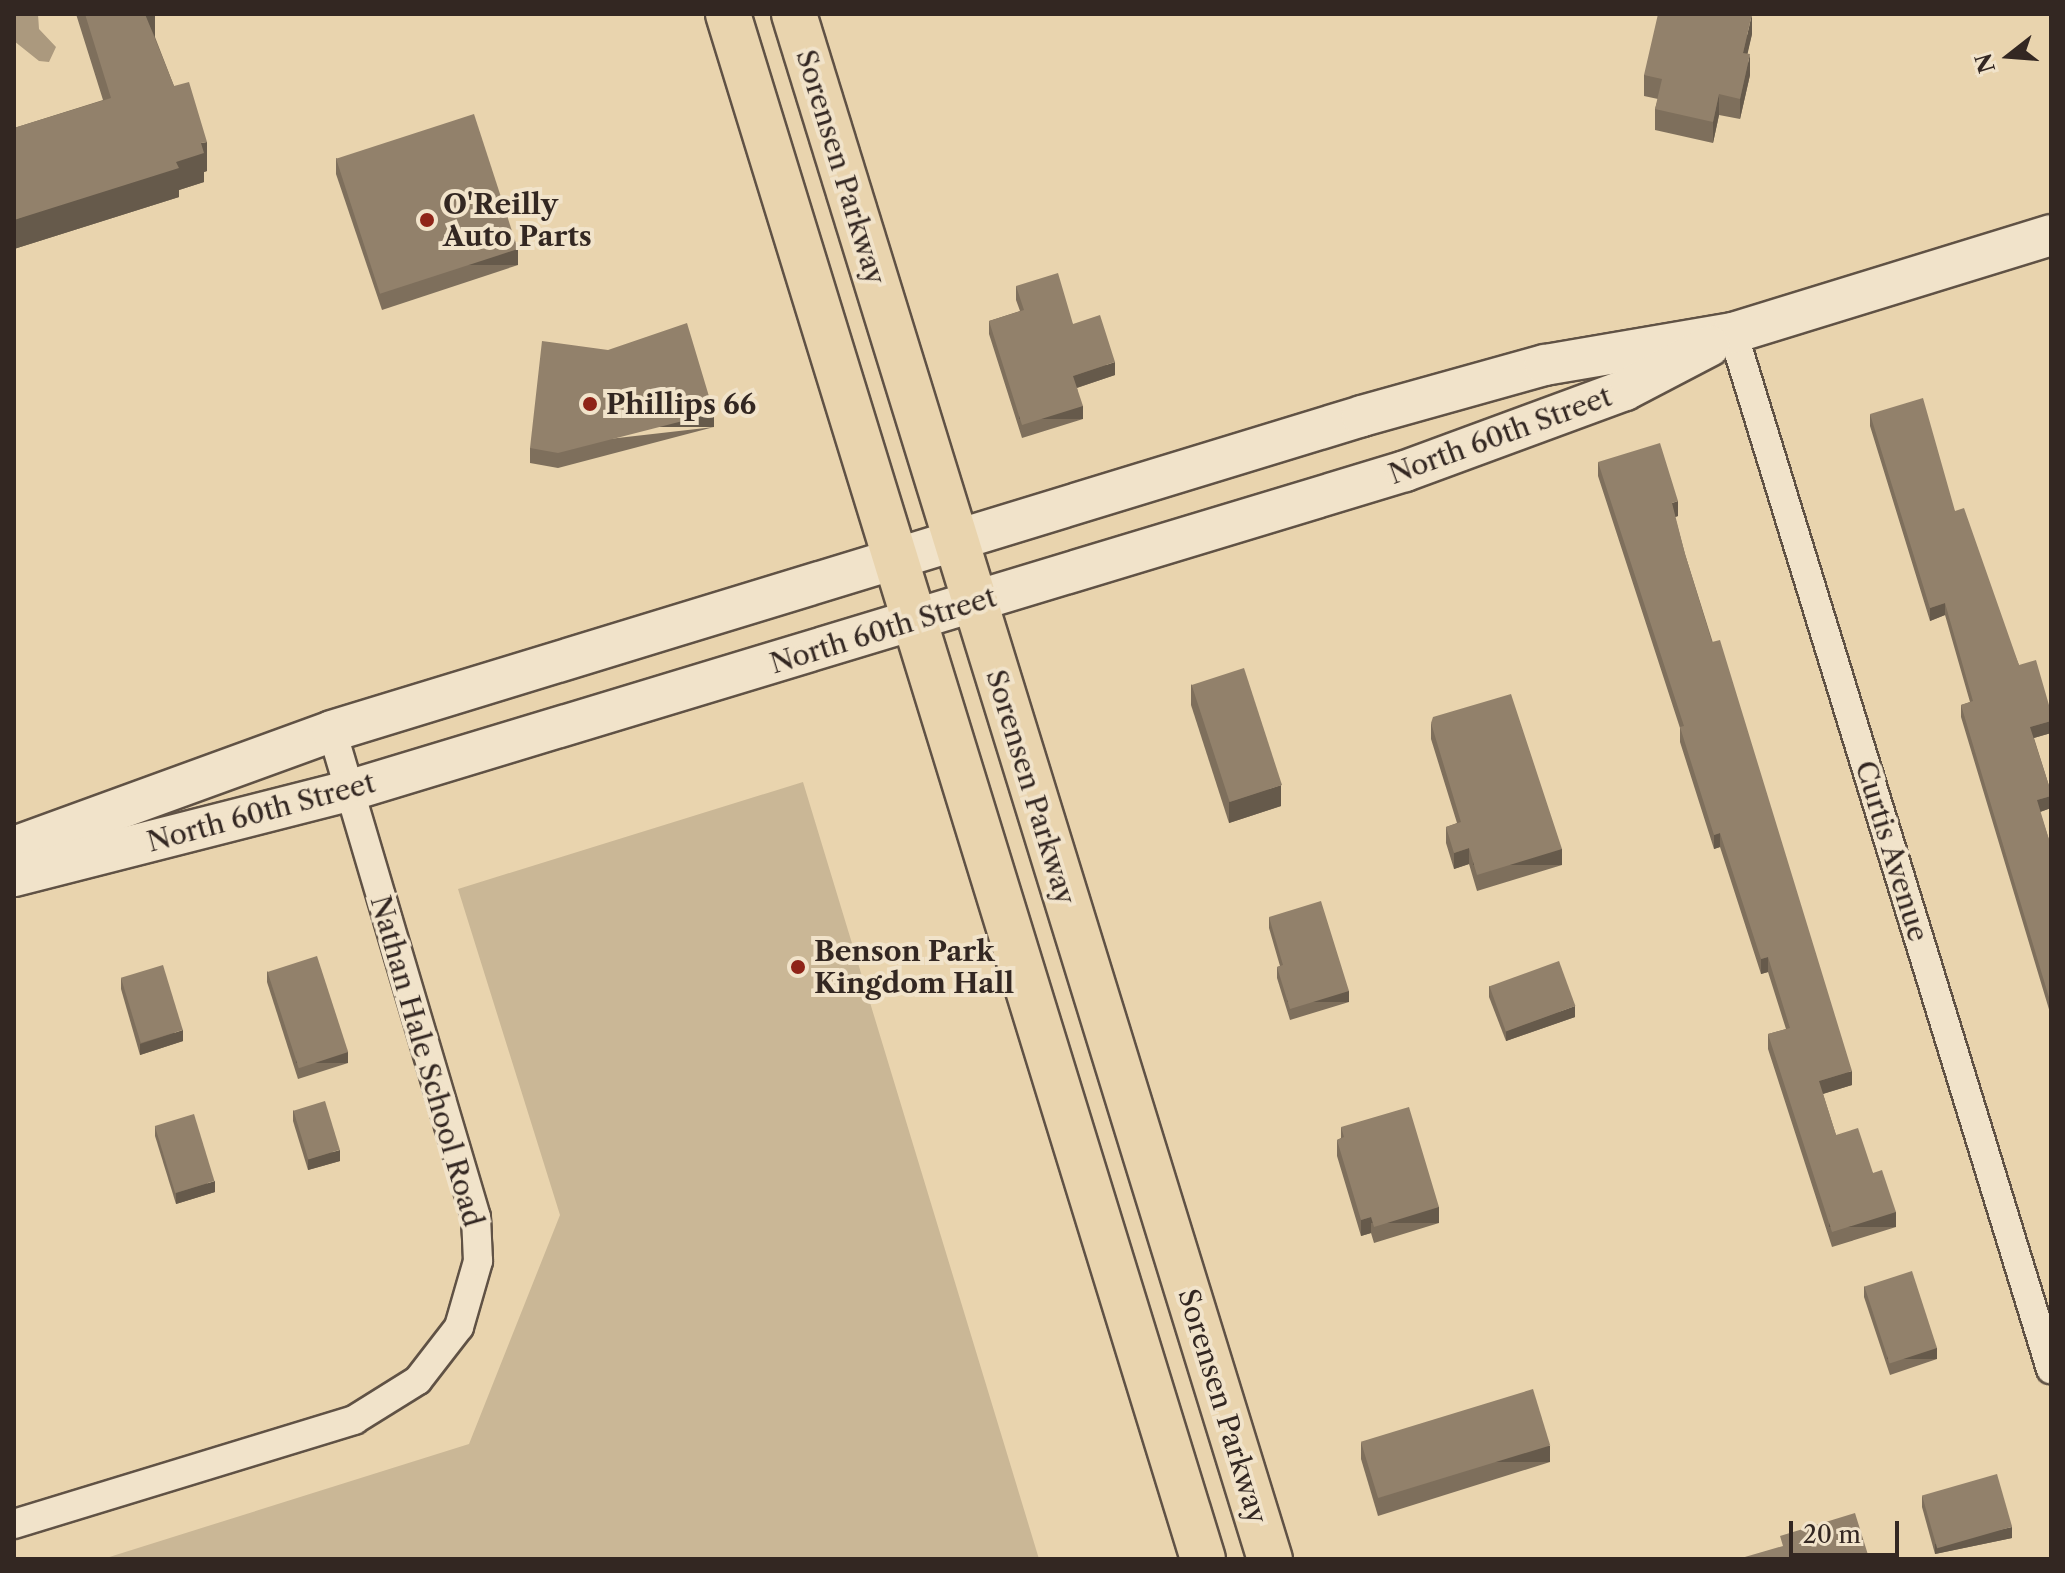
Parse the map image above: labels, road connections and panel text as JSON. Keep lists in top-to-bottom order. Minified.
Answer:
{"streets":{"main road":["Sorensen Parkway","North 60th Street"],"street":["Curtis Avenue","Nathan Hale School Road"]},"crossings":[["Sorensen Parkway","North 60th Street"],["North 60th Street","Curtis Avenue"],["North 60th Street","Nathan Hale School Road"]],"places":["O'Reilly Auto Parts","Phillips 66","Benson Park Kingdom Hall"],"scale_bar":"20 m","north":"left"}
